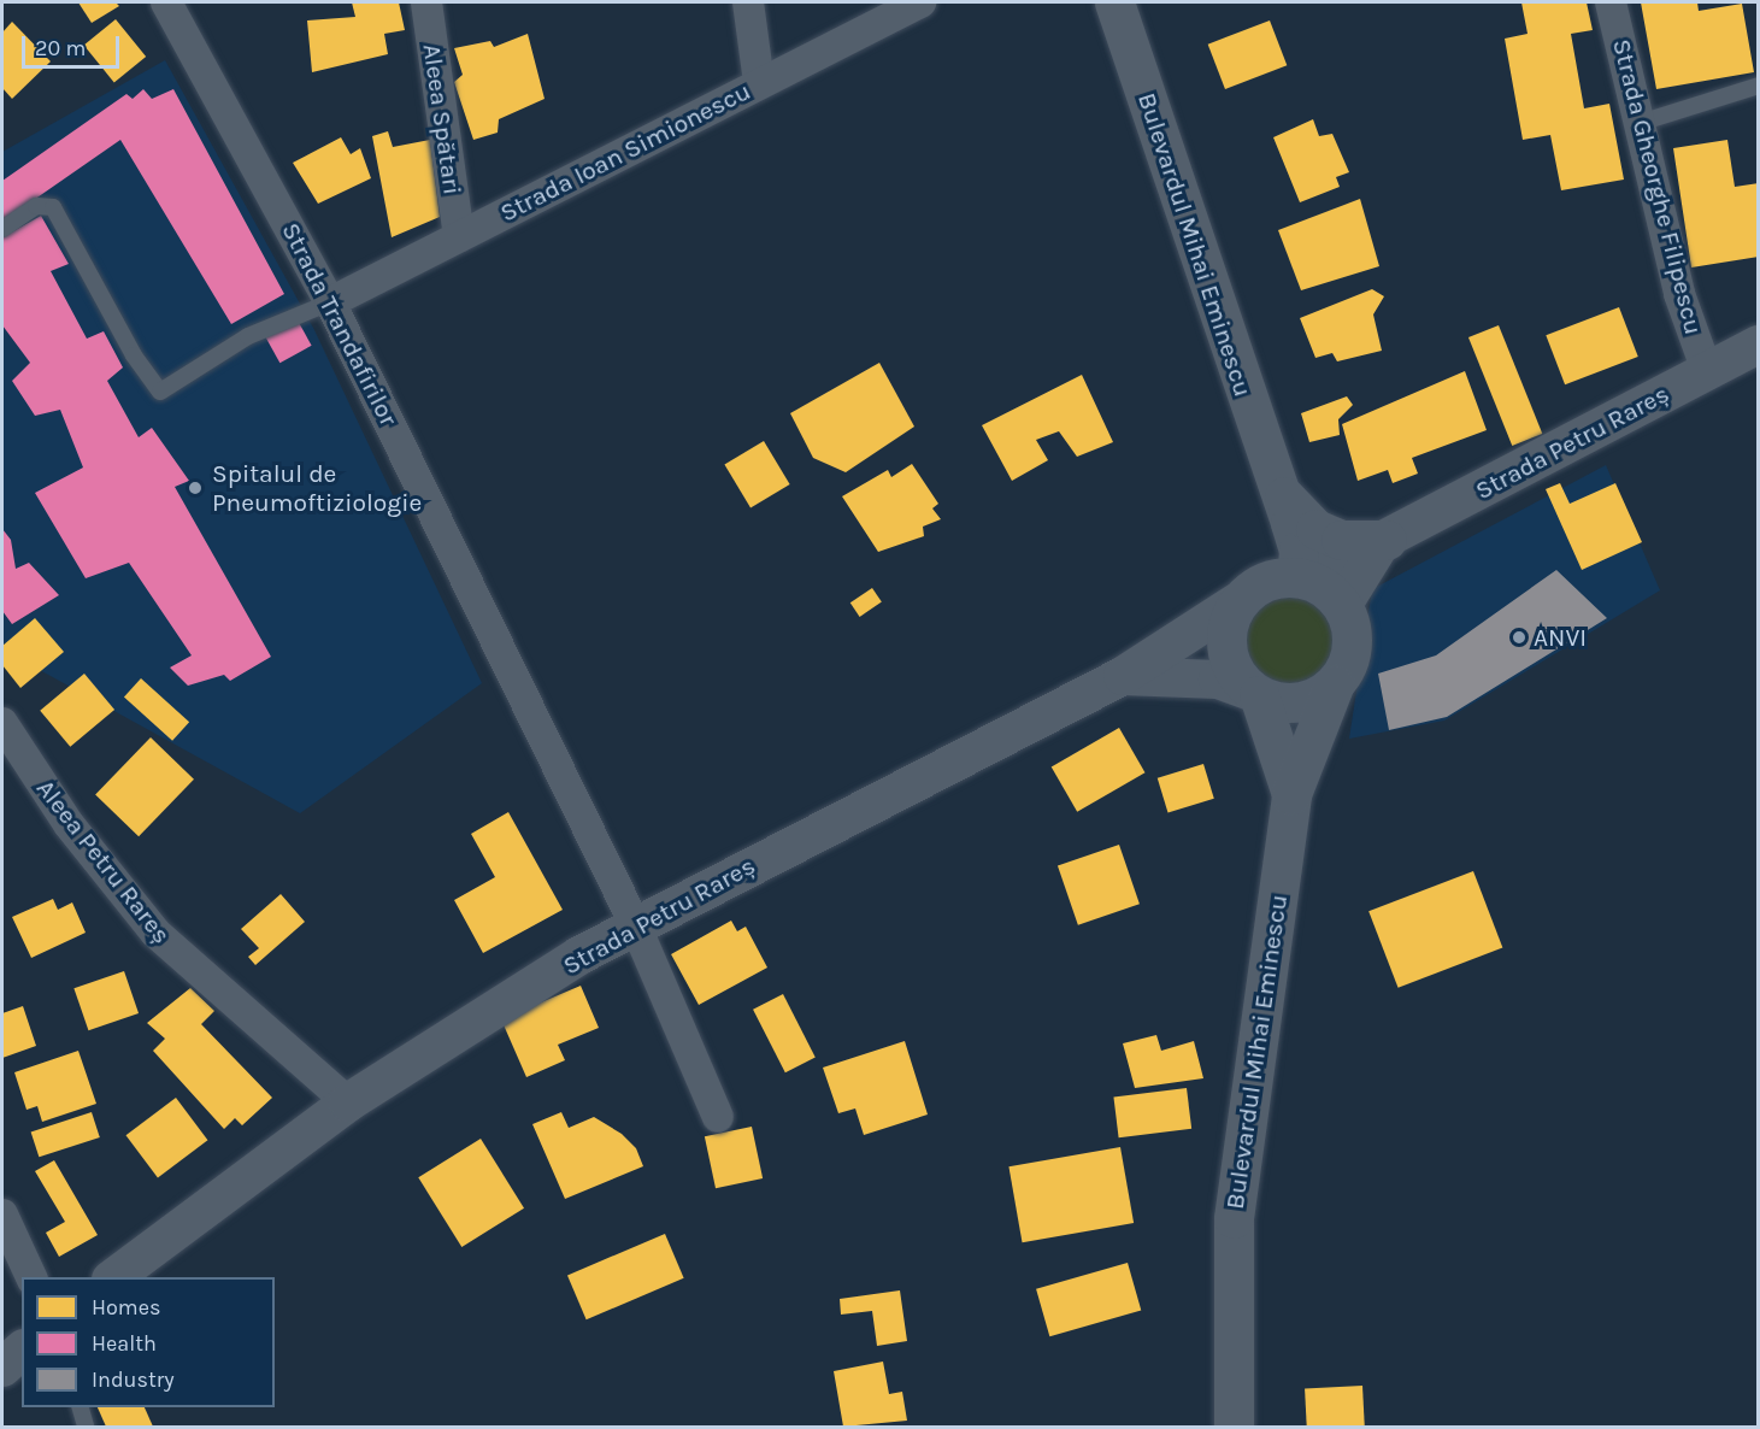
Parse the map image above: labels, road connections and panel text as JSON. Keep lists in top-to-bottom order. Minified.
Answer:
{"streets":{"main road":["Bulevardul Mihai Eminescu"],"street":["Aleea Spătari","Strada Ioan Simionescu","Strada Gheorghe Filipescu","Strada Trandafirilor","Strada Petru Rareș","Aleea Petru Rareș"]},"crossings":[["Aleea Spătari","Strada Ioan Simionescu"],["Strada Ioan Simionescu","Strada Trandafirilor"],["Strada Gheorghe Filipescu","Strada Petru Rareș"],["Bulevardul Mihai Eminescu","Strada Petru Rareș"],["Strada Trandafirilor","Strada Petru Rareș"],["Strada Petru Rareș","Aleea Petru Rareș"]],"places":["Spitalul de Pneumoftiziologie","ANVI"],"legend":["Homes","Health","Industry"],"scale_bar":"20 m"}
